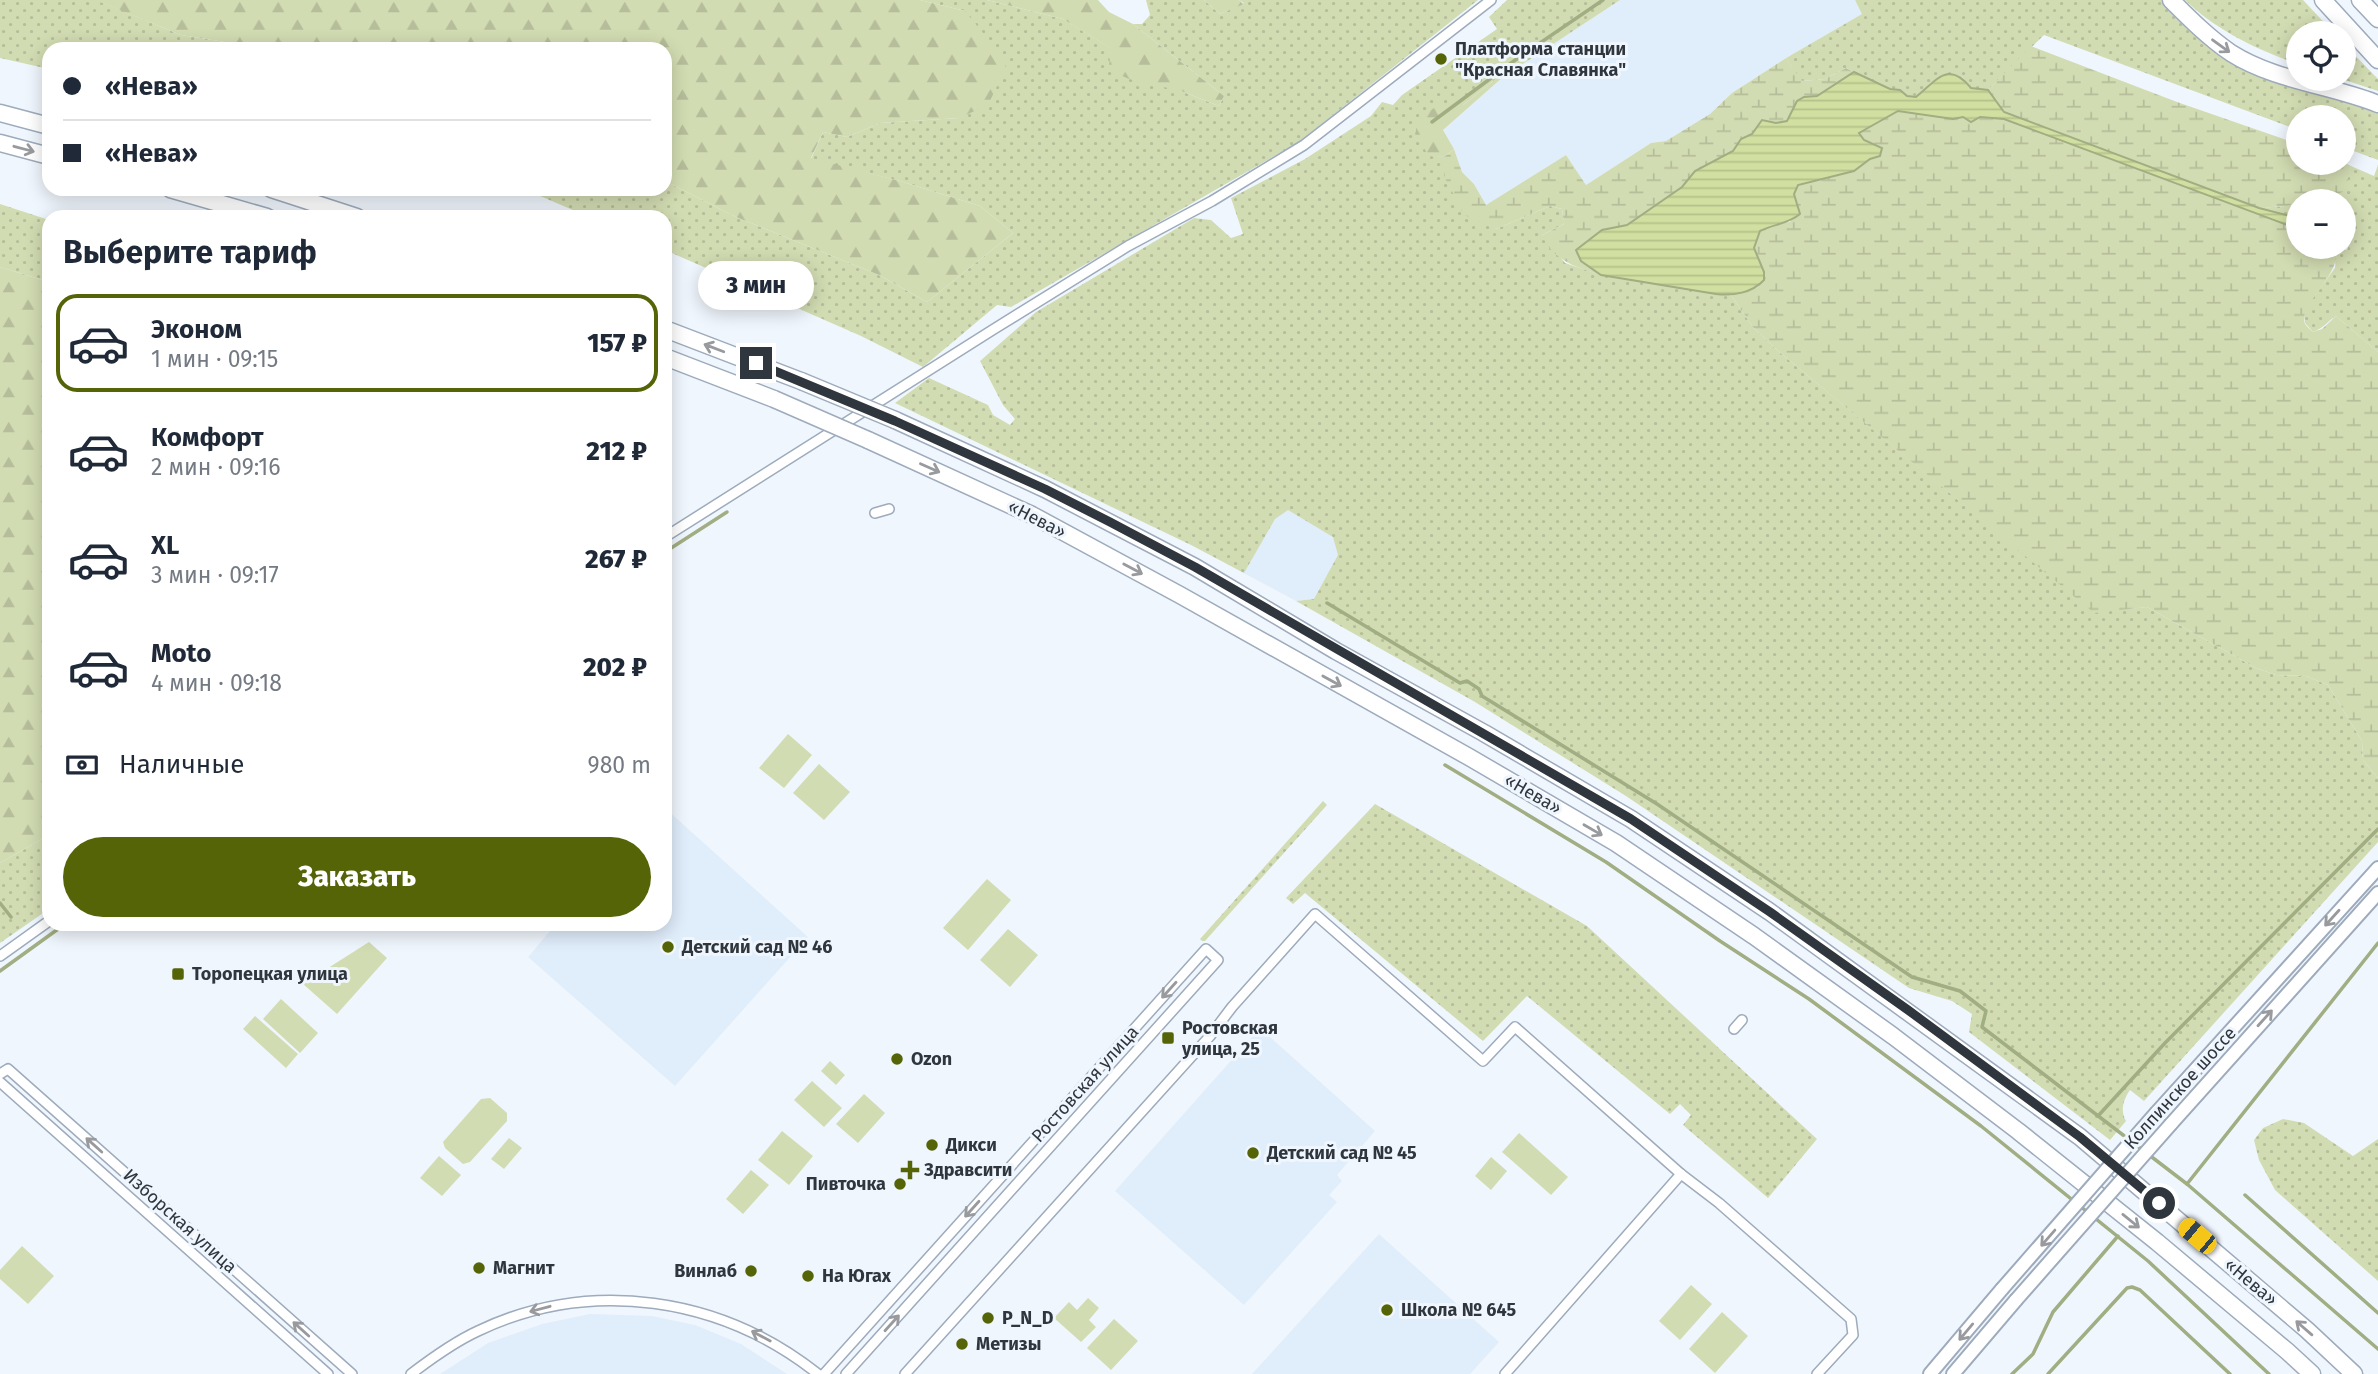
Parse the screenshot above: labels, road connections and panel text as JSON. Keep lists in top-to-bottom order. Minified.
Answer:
{"streets":{"highway":["«Нева»"],"main road":["Колпинское шоссе"],"street":["Ростовская улица","Изборская улица"]},"places":{"other":["Платформа станции \"Красная Славянка\"","Детский сад № 46","Ozon","Дикси","Детский сад № 45","Пивточка","Магнит","Винлаб","На Югах","Школа № 645","P_N_D","Метизы"],"transit":["Торопецкая улица","Ростовская улица, 25"],"health":["Здравсити"]},"page":{"map_buttons":["+","−"],"banner":["«Нева»","«Нева»"],"heading":"Выберите тариф","bubble":"3 мин","list":[{"name":"Эконом","note":"1 мин · 09:15","value":"157 ₽"},{"name":"Комфорт","note":"2 мин · 09:16","value":"212 ₽"},{"name":"XL","note":"3 мин · 09:17","value":"267 ₽"},{"name":"Moto","note":"4 мин · 09:18","value":"202 ₽"}],"pay":["Наличные","980 m"],"buttons":"Заказать"}}
